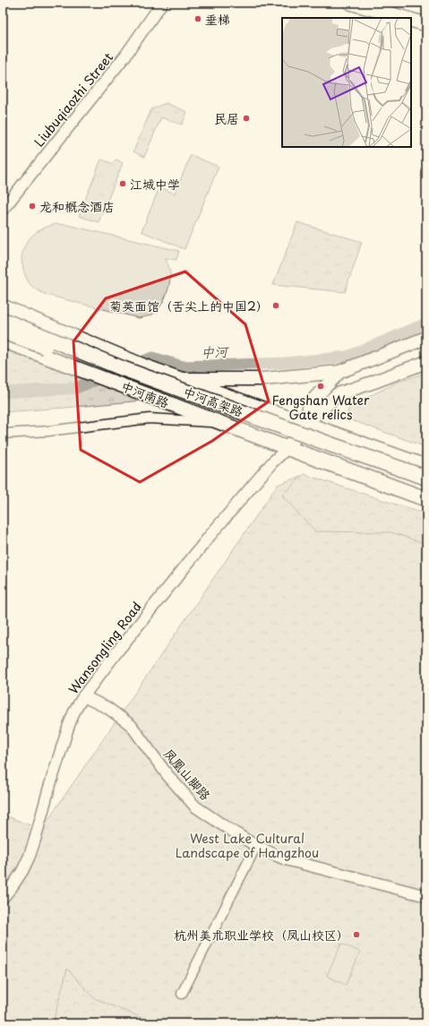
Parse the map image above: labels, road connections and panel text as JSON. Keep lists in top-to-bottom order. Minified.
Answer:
{"streets":{"highway":["中河高架路"],"main road":["中河南路"],"street":["Liubuqiaozhi Street","Wansongling Road","凤凰山脚路"]},"crossings":[["中河南路","Wansongling Road"],["Wansongling Road","凤凰山脚路"]],"water":["中河"],"parks":["West Lake Cultural Landscape of Hangzhou"],"places":["垂梯","民居","江城中学","龙和概念酒店","菊英面馆（舌尖上的中国2）","Fengshan Water Gate relics","杭州美术职业学校（凤山校区）"]}
